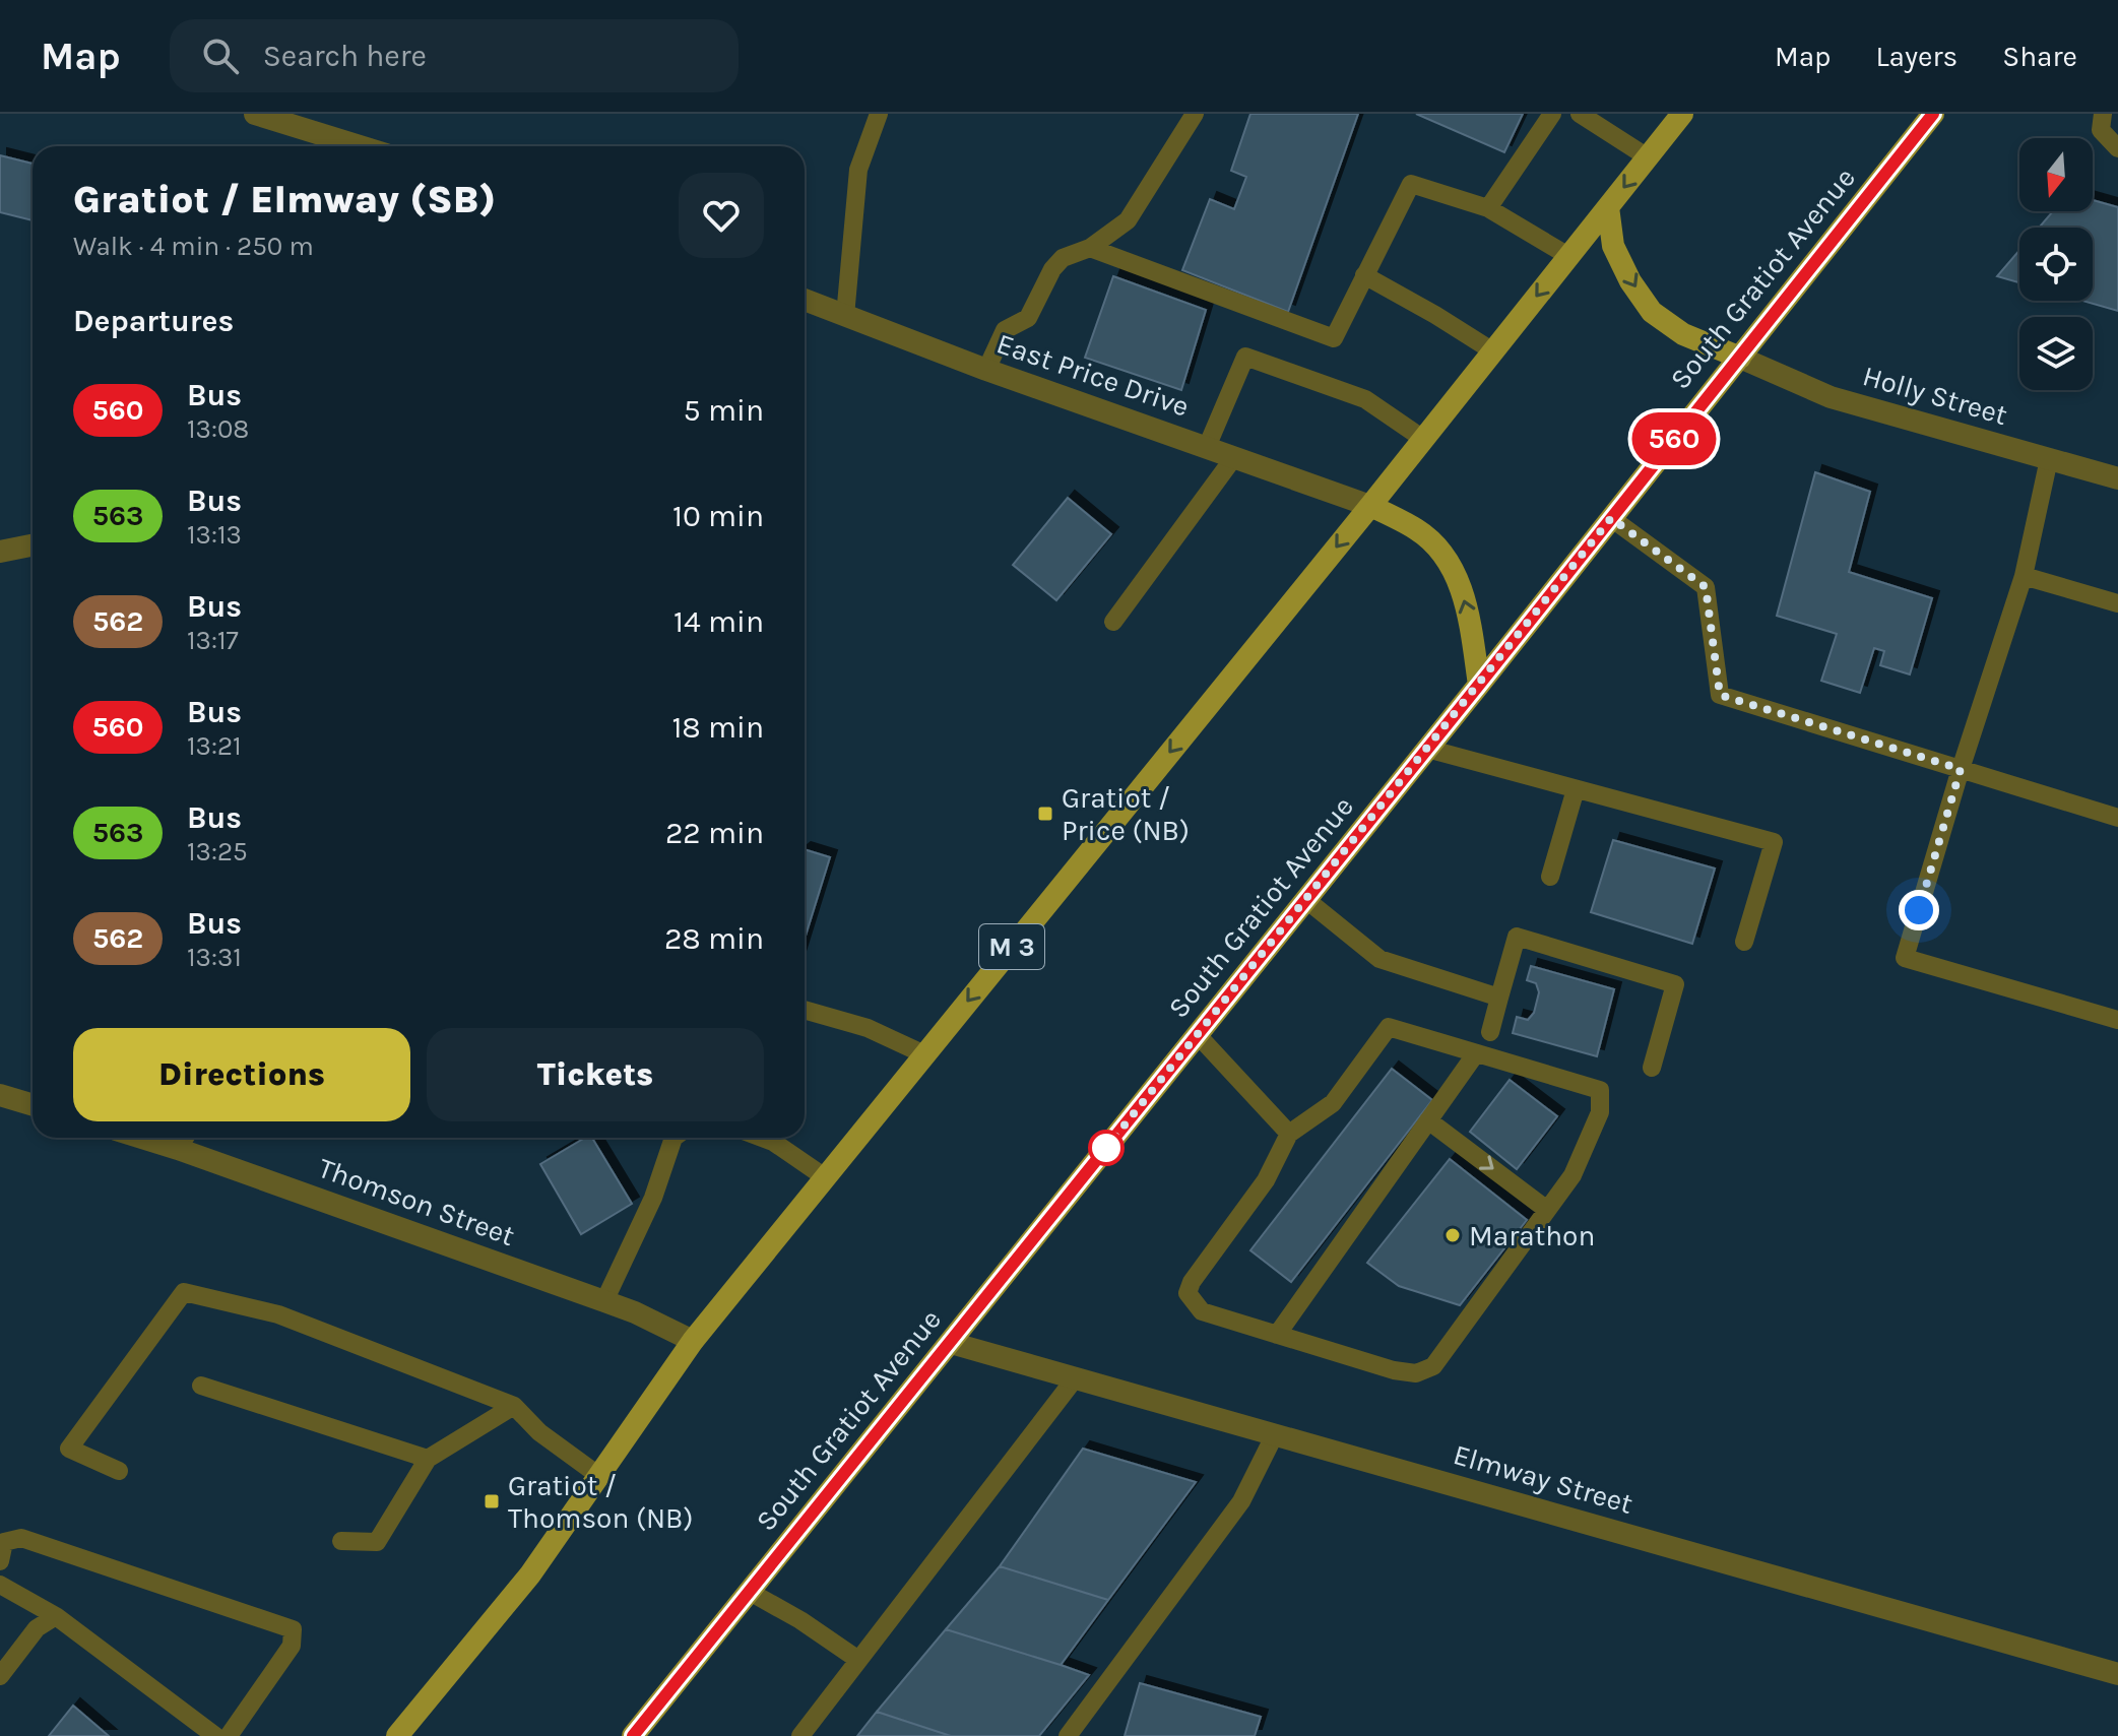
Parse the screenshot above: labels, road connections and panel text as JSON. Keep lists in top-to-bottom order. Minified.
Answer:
{"streets":{"main road":["South Gratiot Avenue","M 3"],"street":["East Price Drive","Holly Street","Thomson Street","Elmway Street"]},"crossings":[["South Gratiot Avenue","Holly Street"],["South Gratiot Avenue","Elmway Street"],["East Price Drive","M 3"],["M 3","Thomson Street"]],"places":{"transit":["Gratiot / Price (NB)","Gratiot / Thomson (NB)"],"other":["Marathon"]},"lines":["bus line 560"],"north":"bottom","page":{"header":"Map","search":"Search here","nav":["Map","Layers","Share"],"on_map":"560","heading":[["Gratiot / Elmway (SB)","Walk · 4 min · 250 m"],"Departures"],"list":[{"mark":"560","name":"Bus","note":"13:08","value":"5 min"},{"mark":"563","name":"Bus","note":"13:13","value":"10 min"},{"mark":"562","name":"Bus","note":"13:17","value":"14 min"},{"mark":"560","name":"Bus","note":"13:21","value":"18 min"},{"mark":"563","name":"Bus","note":"13:25","value":"22 min"},{"mark":"562","name":"Bus","note":"13:31","value":"28 min"}],"buttons":["Directions","Tickets"]}}
